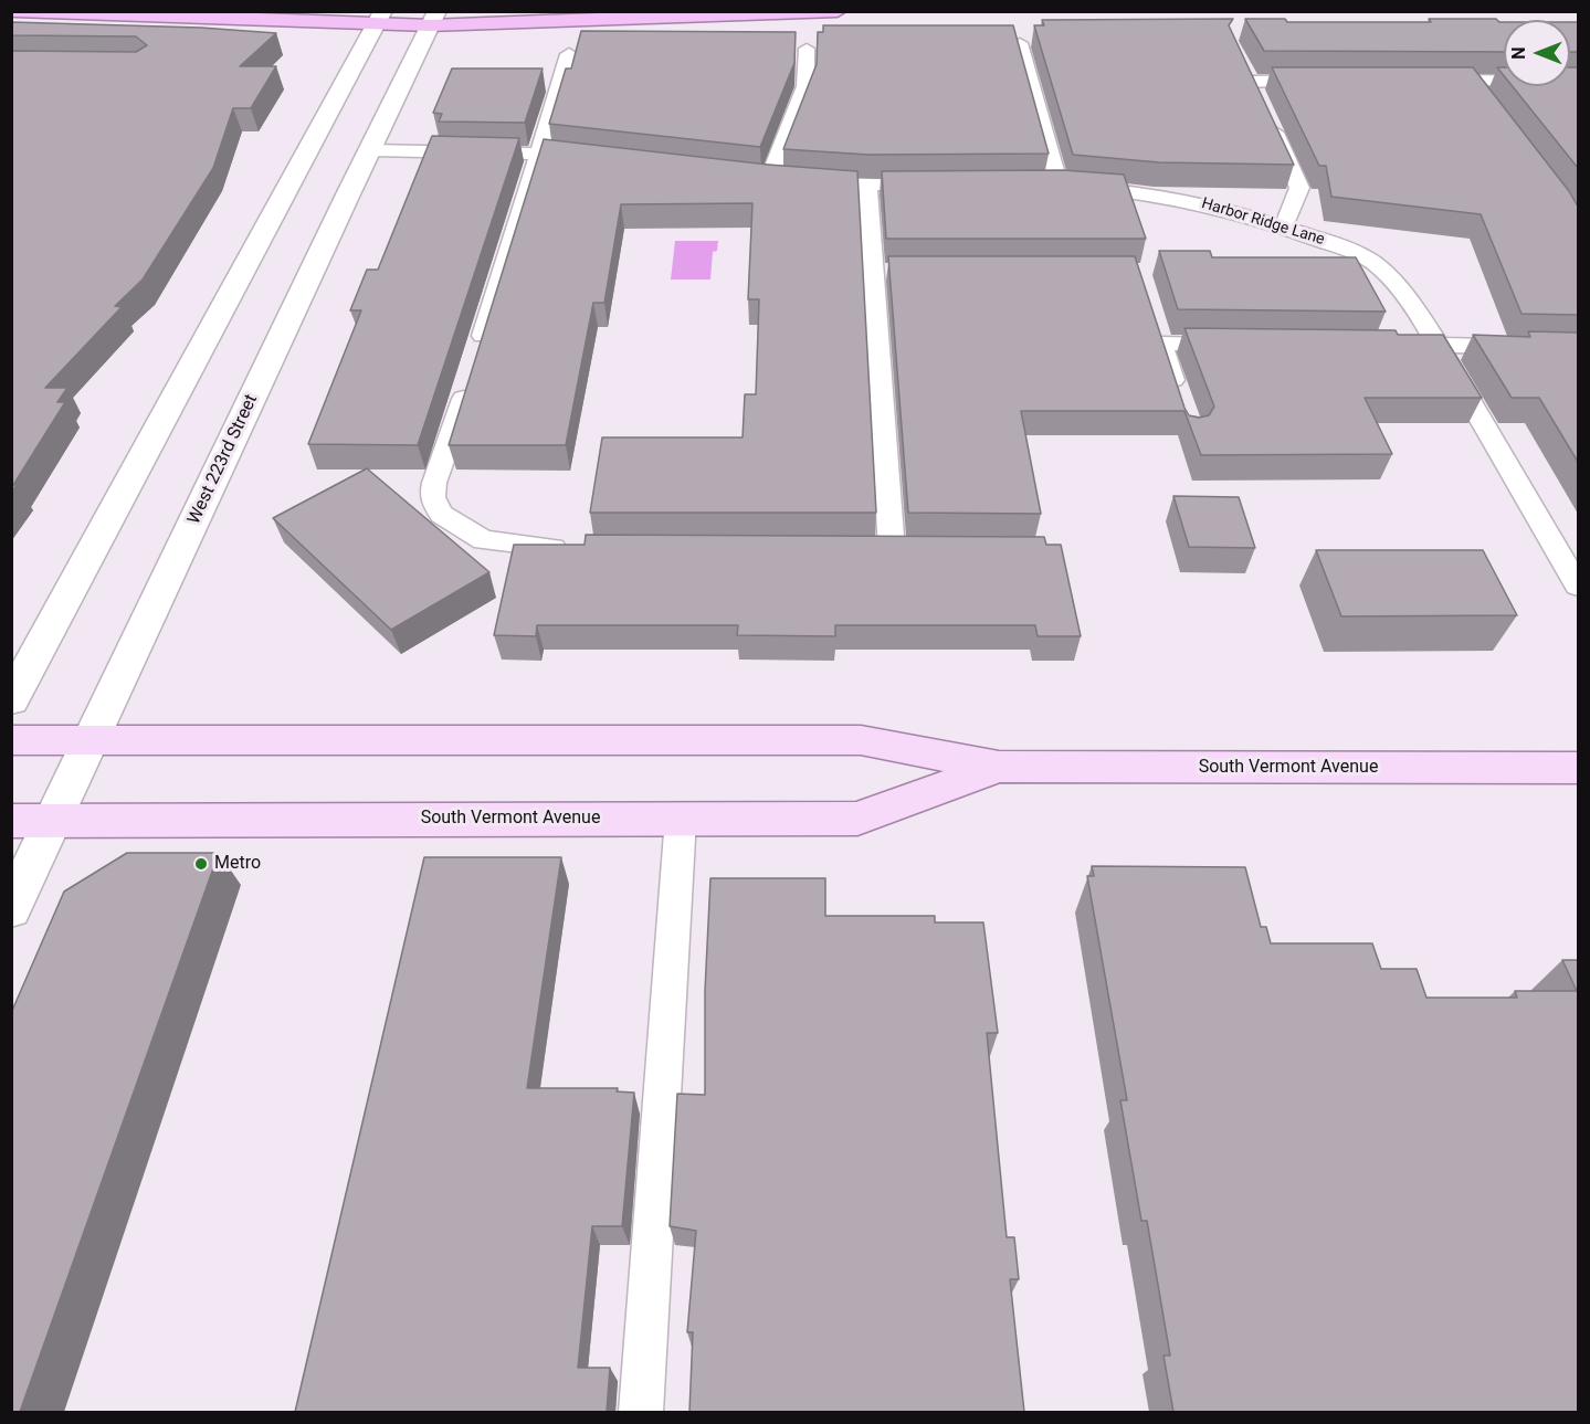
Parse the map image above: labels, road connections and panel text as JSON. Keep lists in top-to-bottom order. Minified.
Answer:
{"streets":{"main road":["West 223rd Street","South Vermont Avenue"],"lane":["Harbor Ridge Lane"]},"crossings":[["West 223rd Street","South Vermont Avenue"]],"places":["Metro"],"north":"left"}
